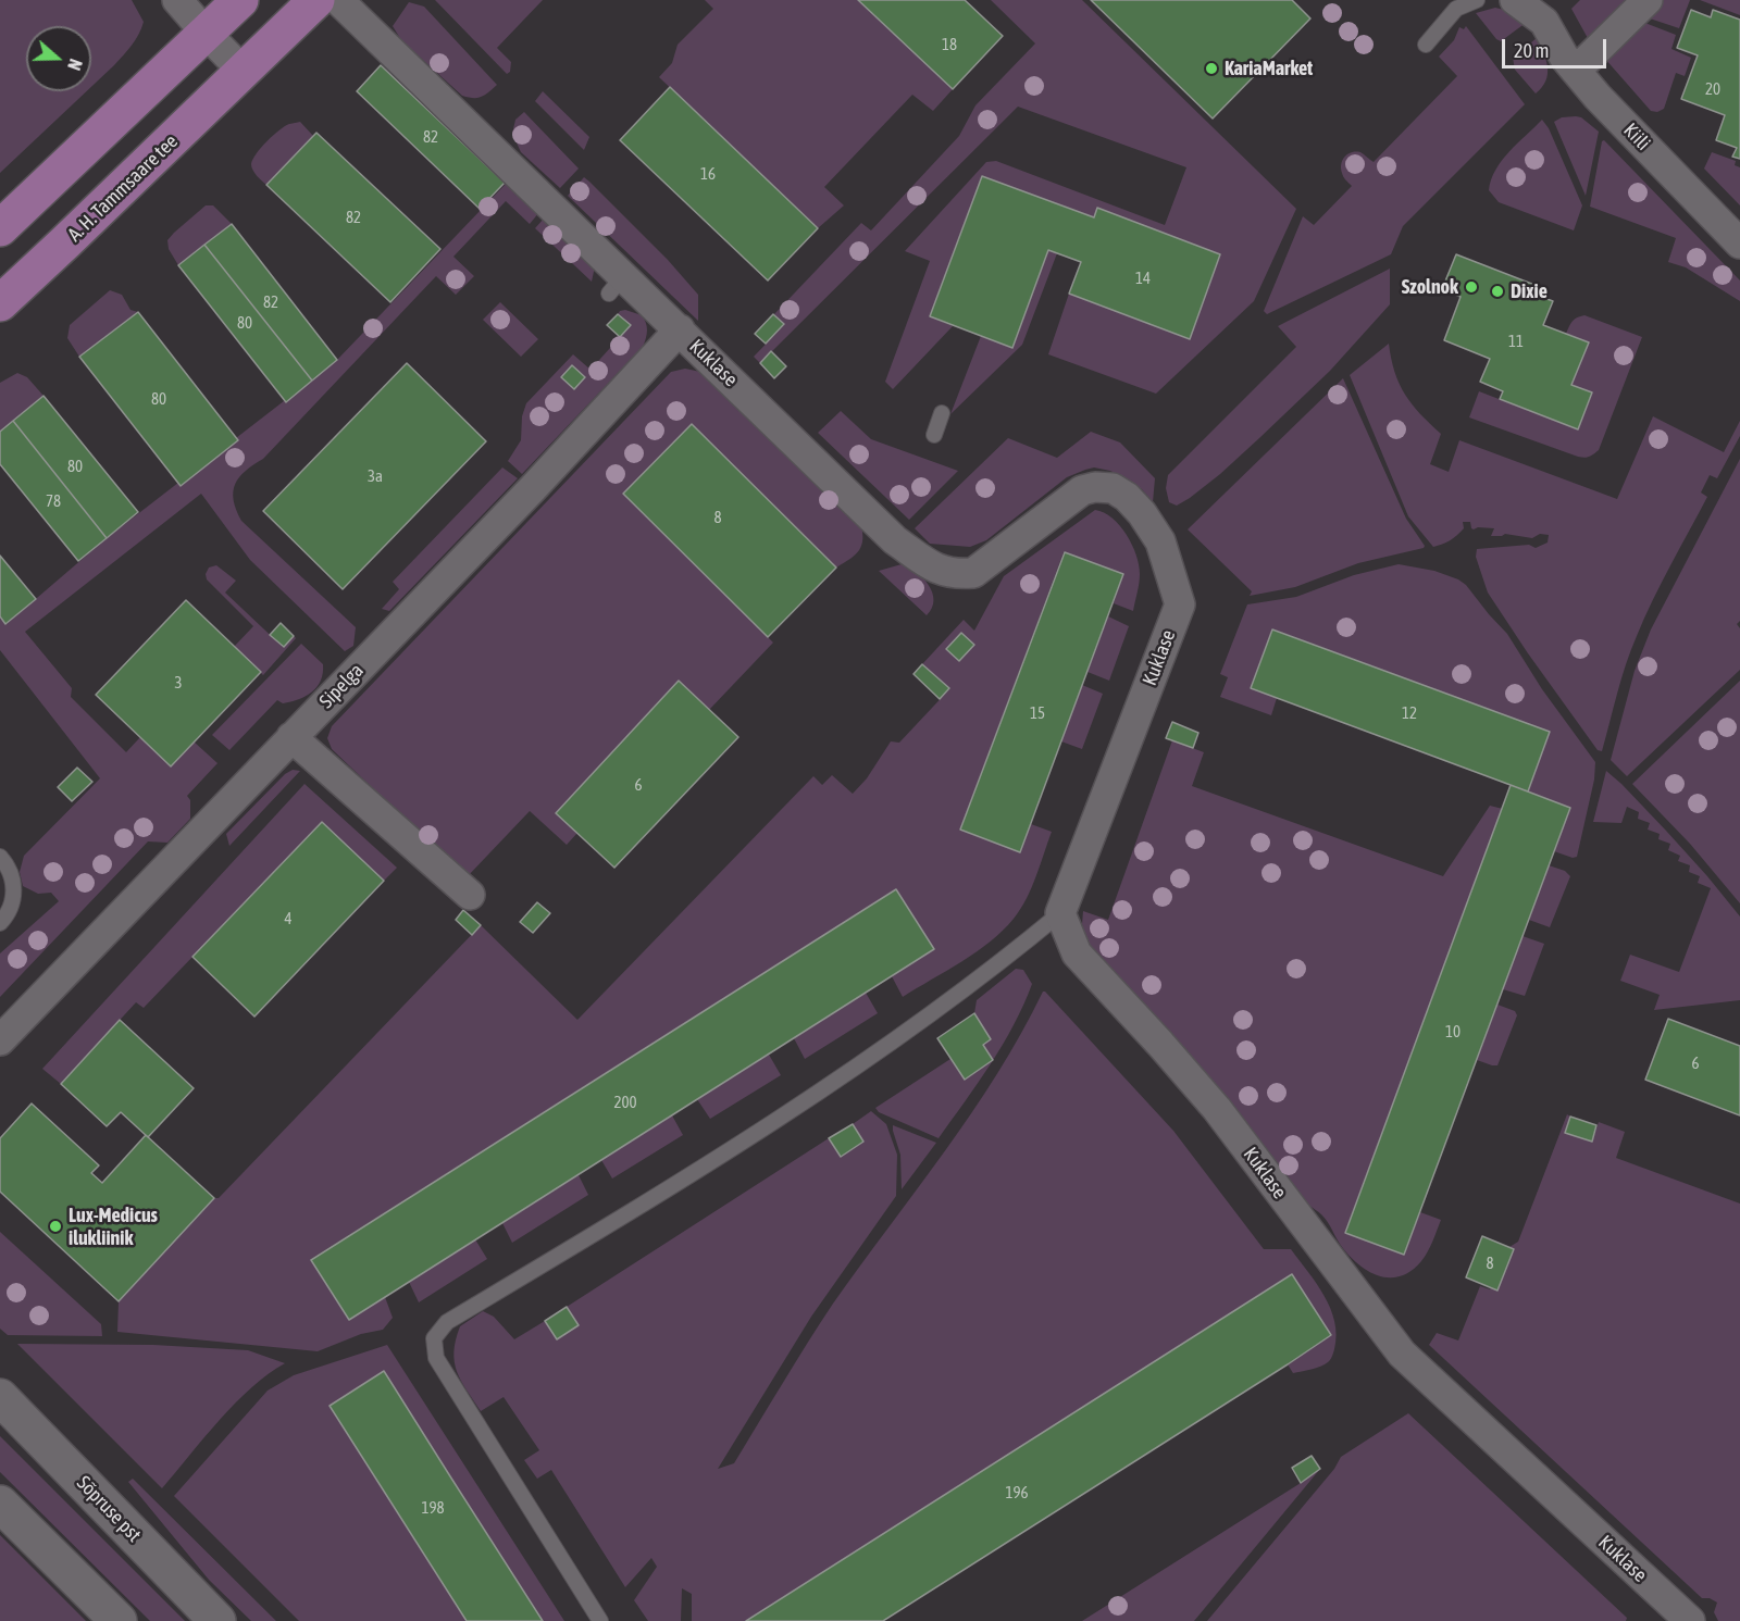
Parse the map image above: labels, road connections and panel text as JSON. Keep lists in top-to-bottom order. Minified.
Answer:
{"streets":{"main road":["A. H. Tammsaare tee","Sõpruse pst"],"street":["Kiili","Kuklase","Sipelga"]},"crossings":[["Kuklase","Sipelga"]],"places":["KariaMarket","Szolnok","Dixie","Lux-Medicus ilukliinik"],"house_numbers":["18","20","82","16","82","14","82","80","11","80","80","3a","78","8","3","15","12","6","4","10","6","200","8","196","198"],"scale_bar":"20 m","north":"right"}
